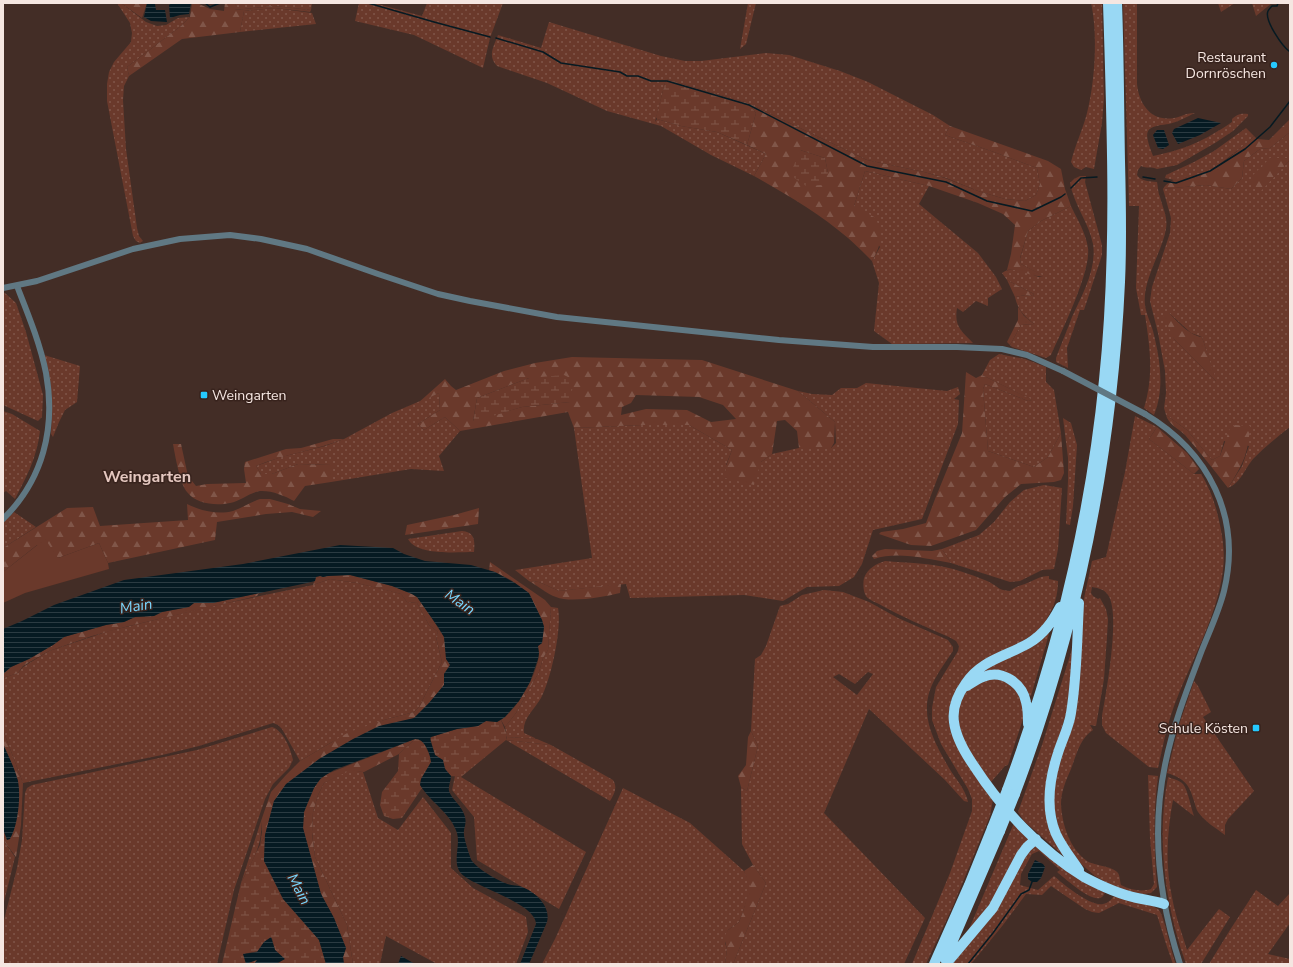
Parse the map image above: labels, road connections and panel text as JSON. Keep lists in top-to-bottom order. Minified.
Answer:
{"districts":["Weingarten"],"water":["Main"],"places":{"other":["Restaurant Dornröschen"],"transit":["Weingarten","Schule Kösten"]}}
